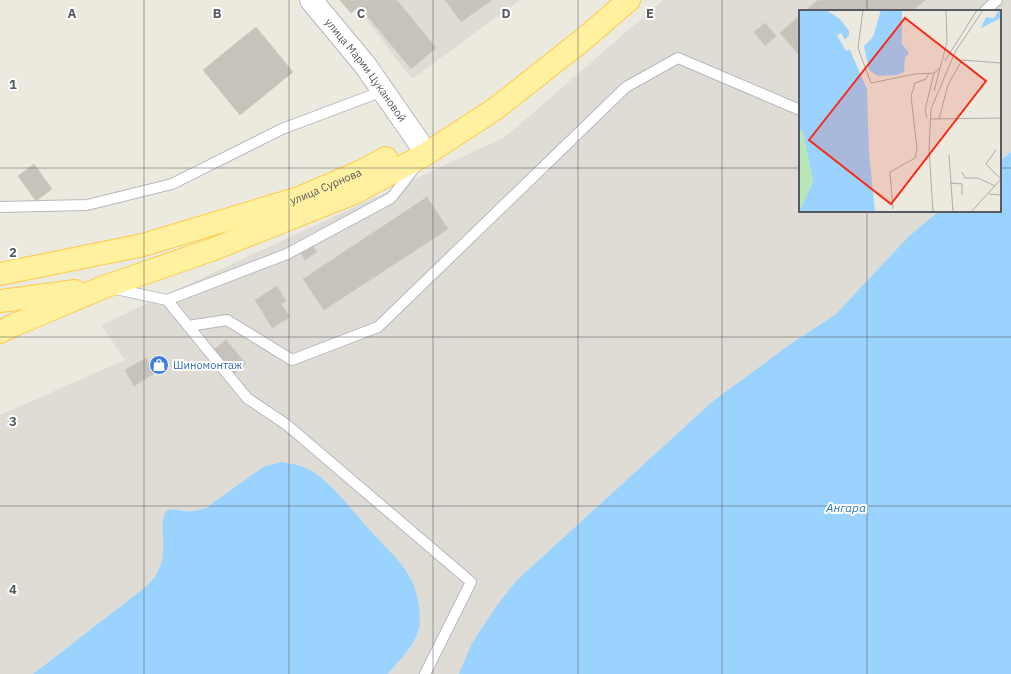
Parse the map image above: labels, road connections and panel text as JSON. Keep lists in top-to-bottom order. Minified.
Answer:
{"streets":{"main road":["улица Сурнова"],"street":["улица Марии Цукановой"]},"crossings":[["улица Марии Цукановой","улица Сурнова"]],"water":["Ангара"],"places":{"shop":["Шиномонтаж"]},"grid":{"columns":["A","B","C","D","E"],"rows":["1","2","3","4"]}}
